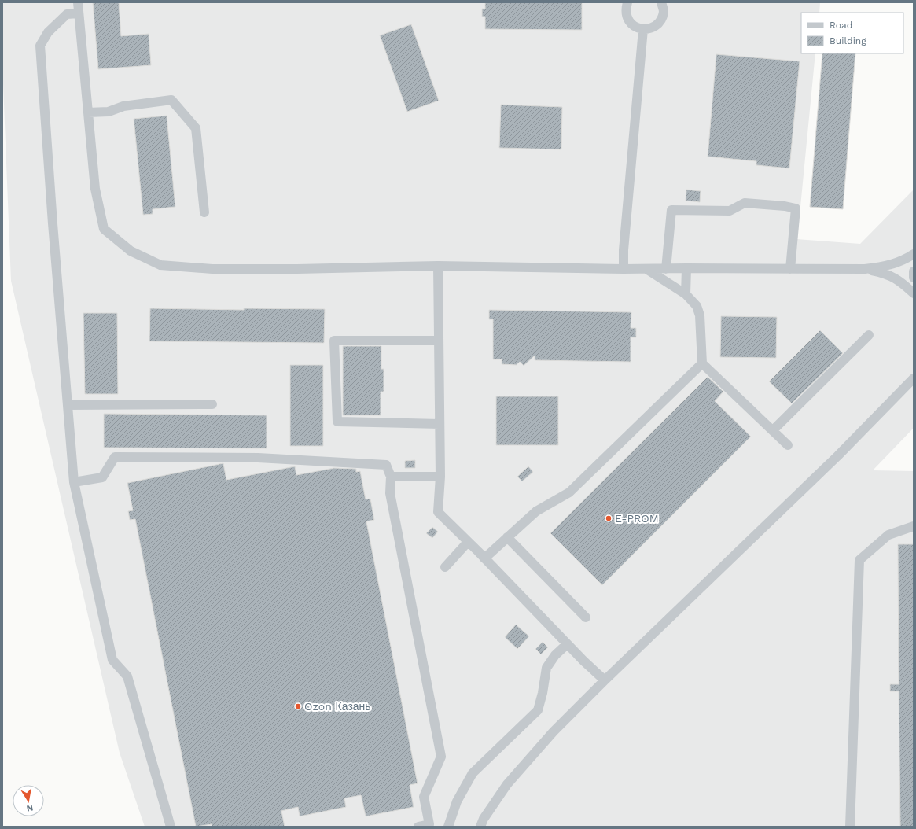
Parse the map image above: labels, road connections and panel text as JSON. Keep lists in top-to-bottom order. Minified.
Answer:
{"places":["E-PROM","Ozon Казань"],"legend":["Road","Building"],"north":"bottom"}
